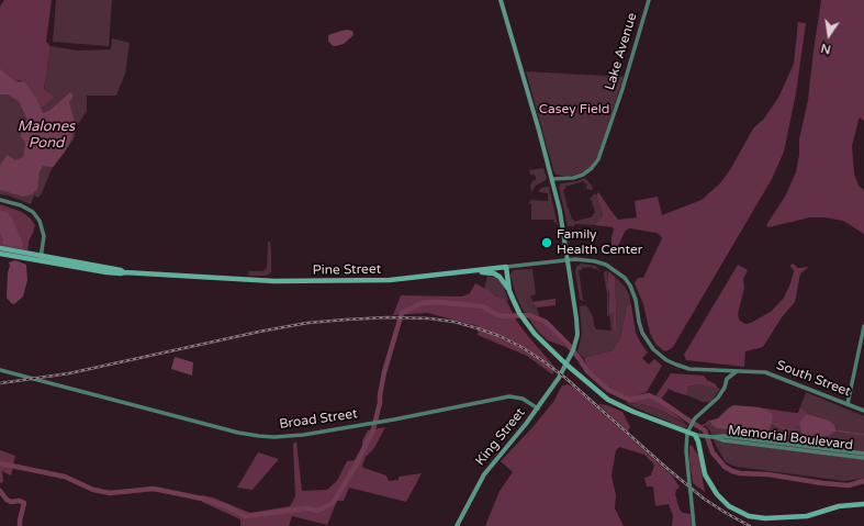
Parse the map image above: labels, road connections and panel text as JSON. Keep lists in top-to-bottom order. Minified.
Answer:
{"streets":{"highway":["Pine Street"],"main road":["Lake Avenue","South Street","Broad Street","King Street","Memorial Boulevard"]},"crossings":[["Pine Street","South Street"],["Pine Street","King Street"],["Broad Street","King Street"]],"water":["Malones Pond"],"parks":["Casey Field"],"places":["Family Health Center"],"north":"bottom"}
